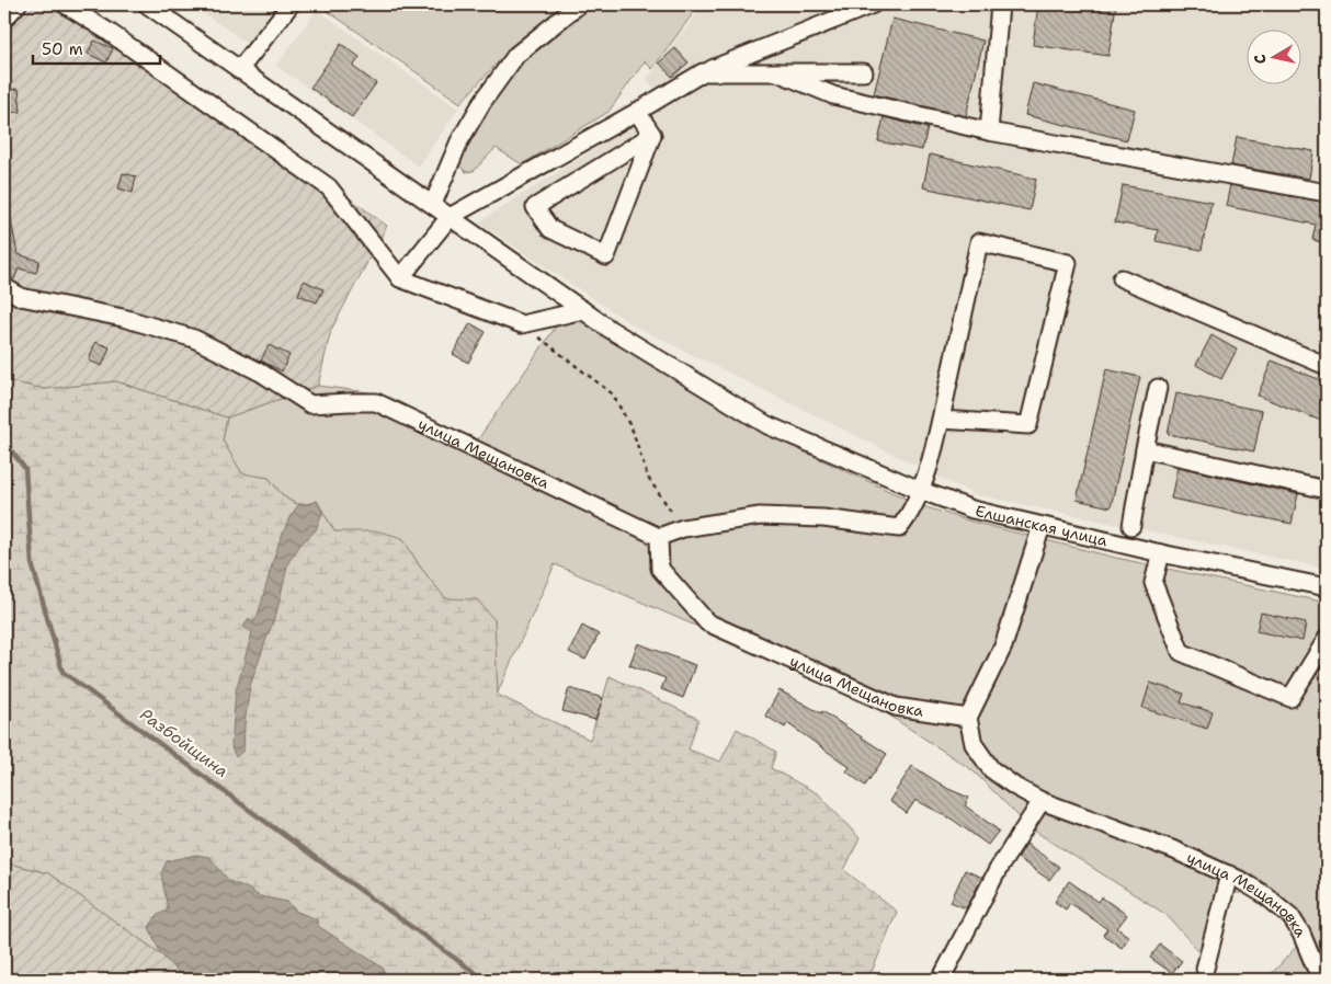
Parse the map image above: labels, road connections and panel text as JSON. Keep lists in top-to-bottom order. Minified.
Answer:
{"streets":{"street":["улица Мещановка","Елшанская улица"]},"water":["Разбойщина"],"scale_bar":"50 m","north":"left"}
